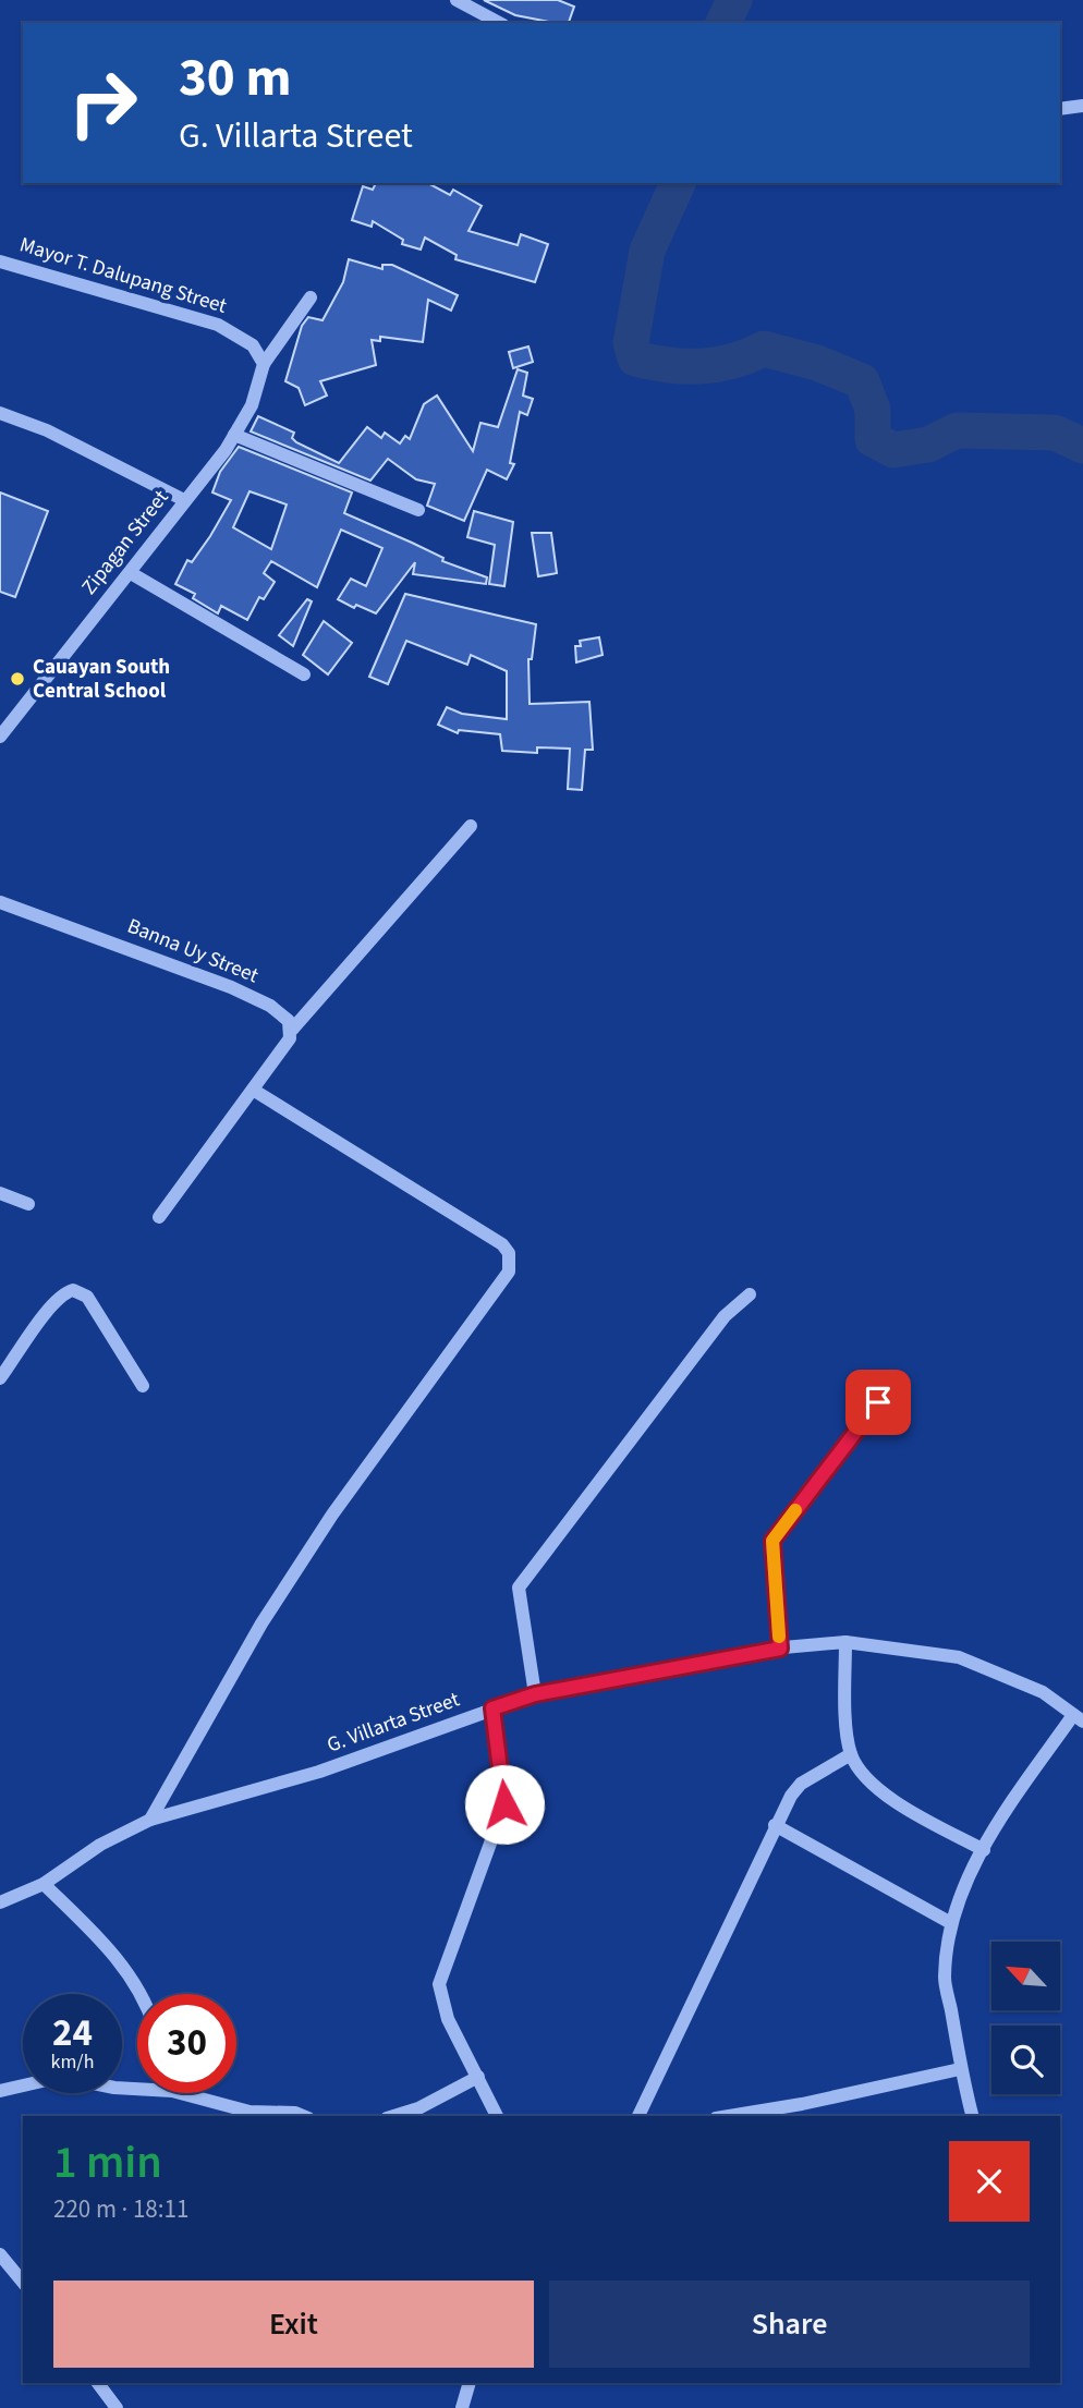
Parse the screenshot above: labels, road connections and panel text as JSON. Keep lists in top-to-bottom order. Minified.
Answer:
{"streets":{"street":["Mayor T. Dalupang Street","Zipagan Street","Banna Uy Street","G. Villarta Street"]},"crossings":[["Mayor T. Dalupang Street","Zipagan Street"]],"places":["Cauayan South Central School"],"north":"top left","page":{"turn":["30 m","G. Villarta Street"],"speed":"24 km/h","limit":"30","heading":["1 min","220 m · 18:11"],"buttons":["Exit","Share"]}}
